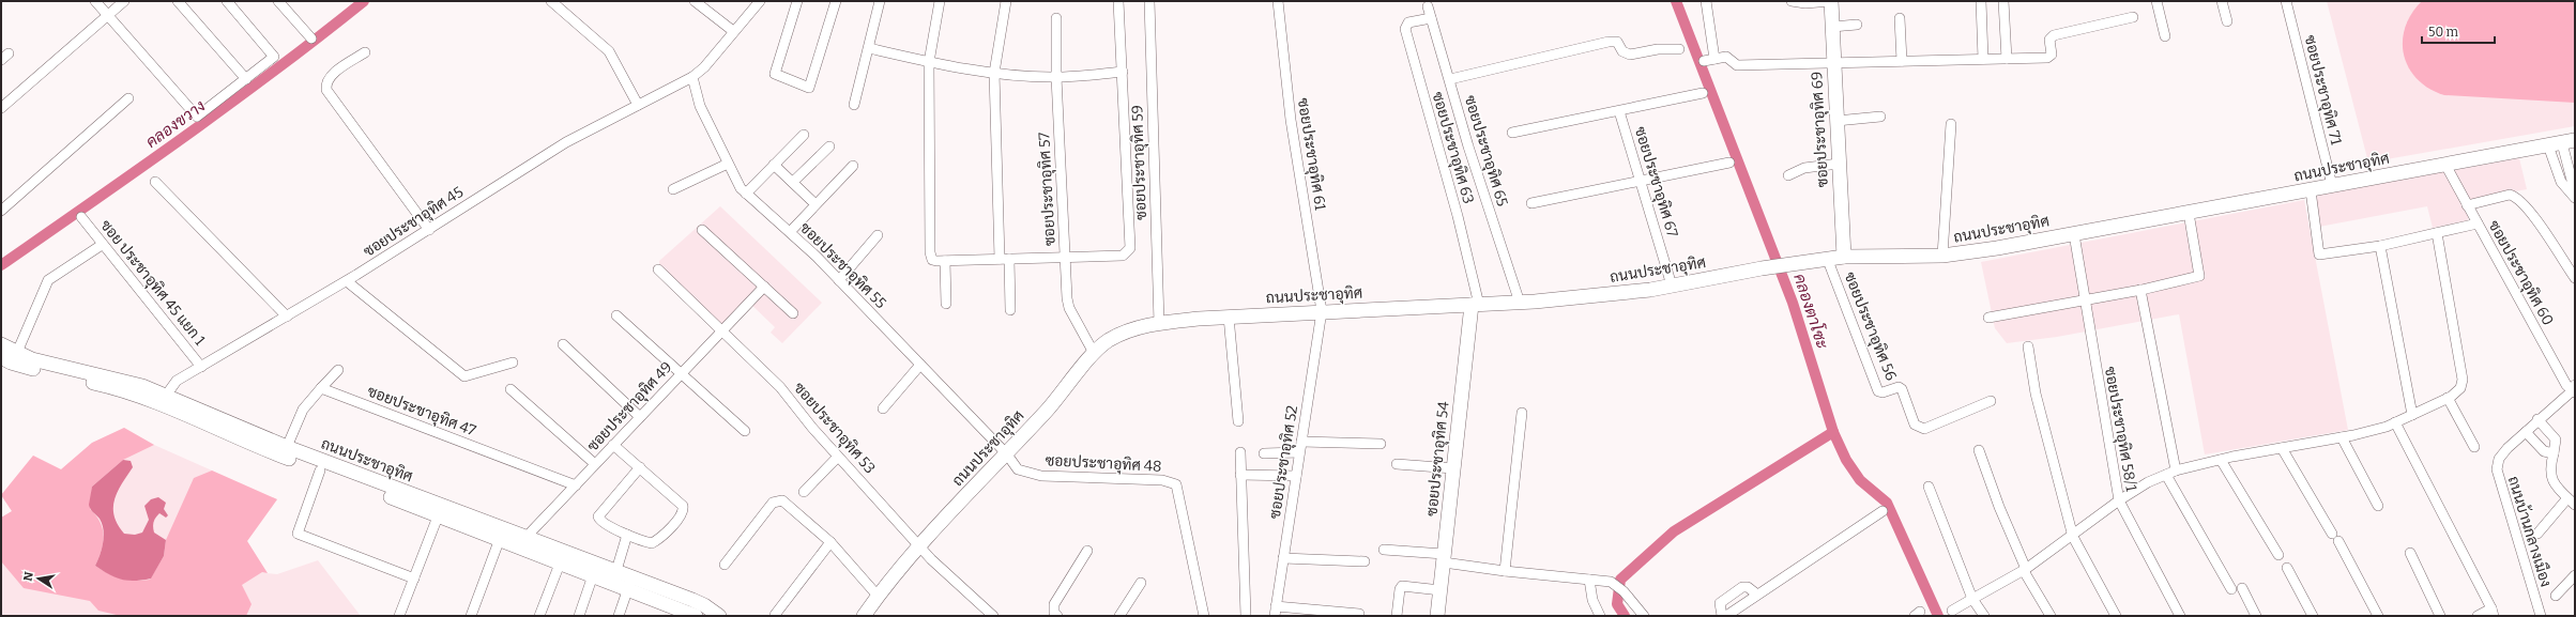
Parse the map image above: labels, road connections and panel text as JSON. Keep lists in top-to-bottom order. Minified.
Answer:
{"streets":{"main road":["ซอยประชาอุทิศ 69","ถนนประชาอุทิศ","ซอยประชาอุทิศ 54"],"street":["ซอยประชาอุทิศ 71","ซอยประชาอุทิศ 63","ซอยประชาอุทิศ 65","ซอยประชาอุทิศ 61","ซอยประชาอุทิศ 59","ซอยประชาอุทิศ 67","ซอยประชาอุทิศ 57","ซอยประชาอุทิศ 45","ซอยประชาอุทิศ 55","ซอยประชาอุทิศ 60","ซอย ประชาอุทิศ 45 แยก 1","ซอยประชาอุทิศ 56","ซอยประชาอุทิศ 49","ซอยประชาอุทิศ 47","ซอยประชาอุทิศ 53","ซอยประชาอุทิศ 58/1","ซอยประชาอุทิศ 52","ซอยประชาอุทิศ 48","ถนนบ้านกลางเมือง"]},"crossings":[["ซอยประชาอุทิศ 71","ถนนประชาอุทิศ"],["ซอยประชาอุทิศ 69","ถนนประชาอุทิศ"],["ซอยประชาอุทิศ 63","ซอยประชาอุทิศ 65"],["ซอยประชาอุทิศ 63","ถนนประชาอุทิศ"],["ซอยประชาอุทิศ 63","ซอยประชาอุทิศ 54"],["ซอยประชาอุทิศ 65","ถนนประชาอุทิศ"],["ซอยประชาอุทิศ 61","ถนนประชาอุทิศ"],["ซอยประชาอุทิศ 61","ซอยประชาอุทิศ 52"],["ซอยประชาอุทิศ 59","ถนนประชาอุทิศ"],["ถนนประชาอุทิศ","ซอยประชาอุทิศ 67"],["ถนนประชาอุทิศ","ซอยประชาอุทิศ 57"],["ถนนประชาอุทิศ","ซอยประชาอุทิศ 45"],["ถนนประชาอุทิศ","ซอยประชาอุทิศ 55"],["ถนนประชาอุทิศ","ซอยประชาอุทิศ 60"],["ถนนประชาอุทิศ","ซอยประชาอุทิศ 56"],["ถนนประชาอุทิศ","ซอยประชาอุทิศ 49"],["ถนนประชาอุทิศ","ซอยประชาอุทิศ 53"],["ถนนประชาอุทิศ","ซอยประชาอุทิศ 58/1"],["ถนนประชาอุทิศ","ซอยประชาอุทิศ 54"],["ถนนประชาอุทิศ","ซอยประชาอุทิศ 52"],["ถนนประชาอุทิศ","ซอยประชาอุทิศ 48"],["ซอยประชาอุทิศ 45","ซอยประชาอุทิศ 55"],["ซอยประชาอุทิศ 45","ซอย ประชาอุทิศ 45 แยก 1"],["ซอยประชาอุทิศ 55","ซอยประชาอุทิศ 48"],["ซอยประชาอุทิศ 60","ถนนบ้านกลางเมือง"],["ซอยประชาอุทิศ 49","ซอยประชาอุทิศ 47"],["ซอยประชาอุทิศ 49","ซอยประชาอุทิศ 53"]],"water":["คลองขวาง","คลองตาโซะ"],"scale_bar":"50 m","north":"left"}
